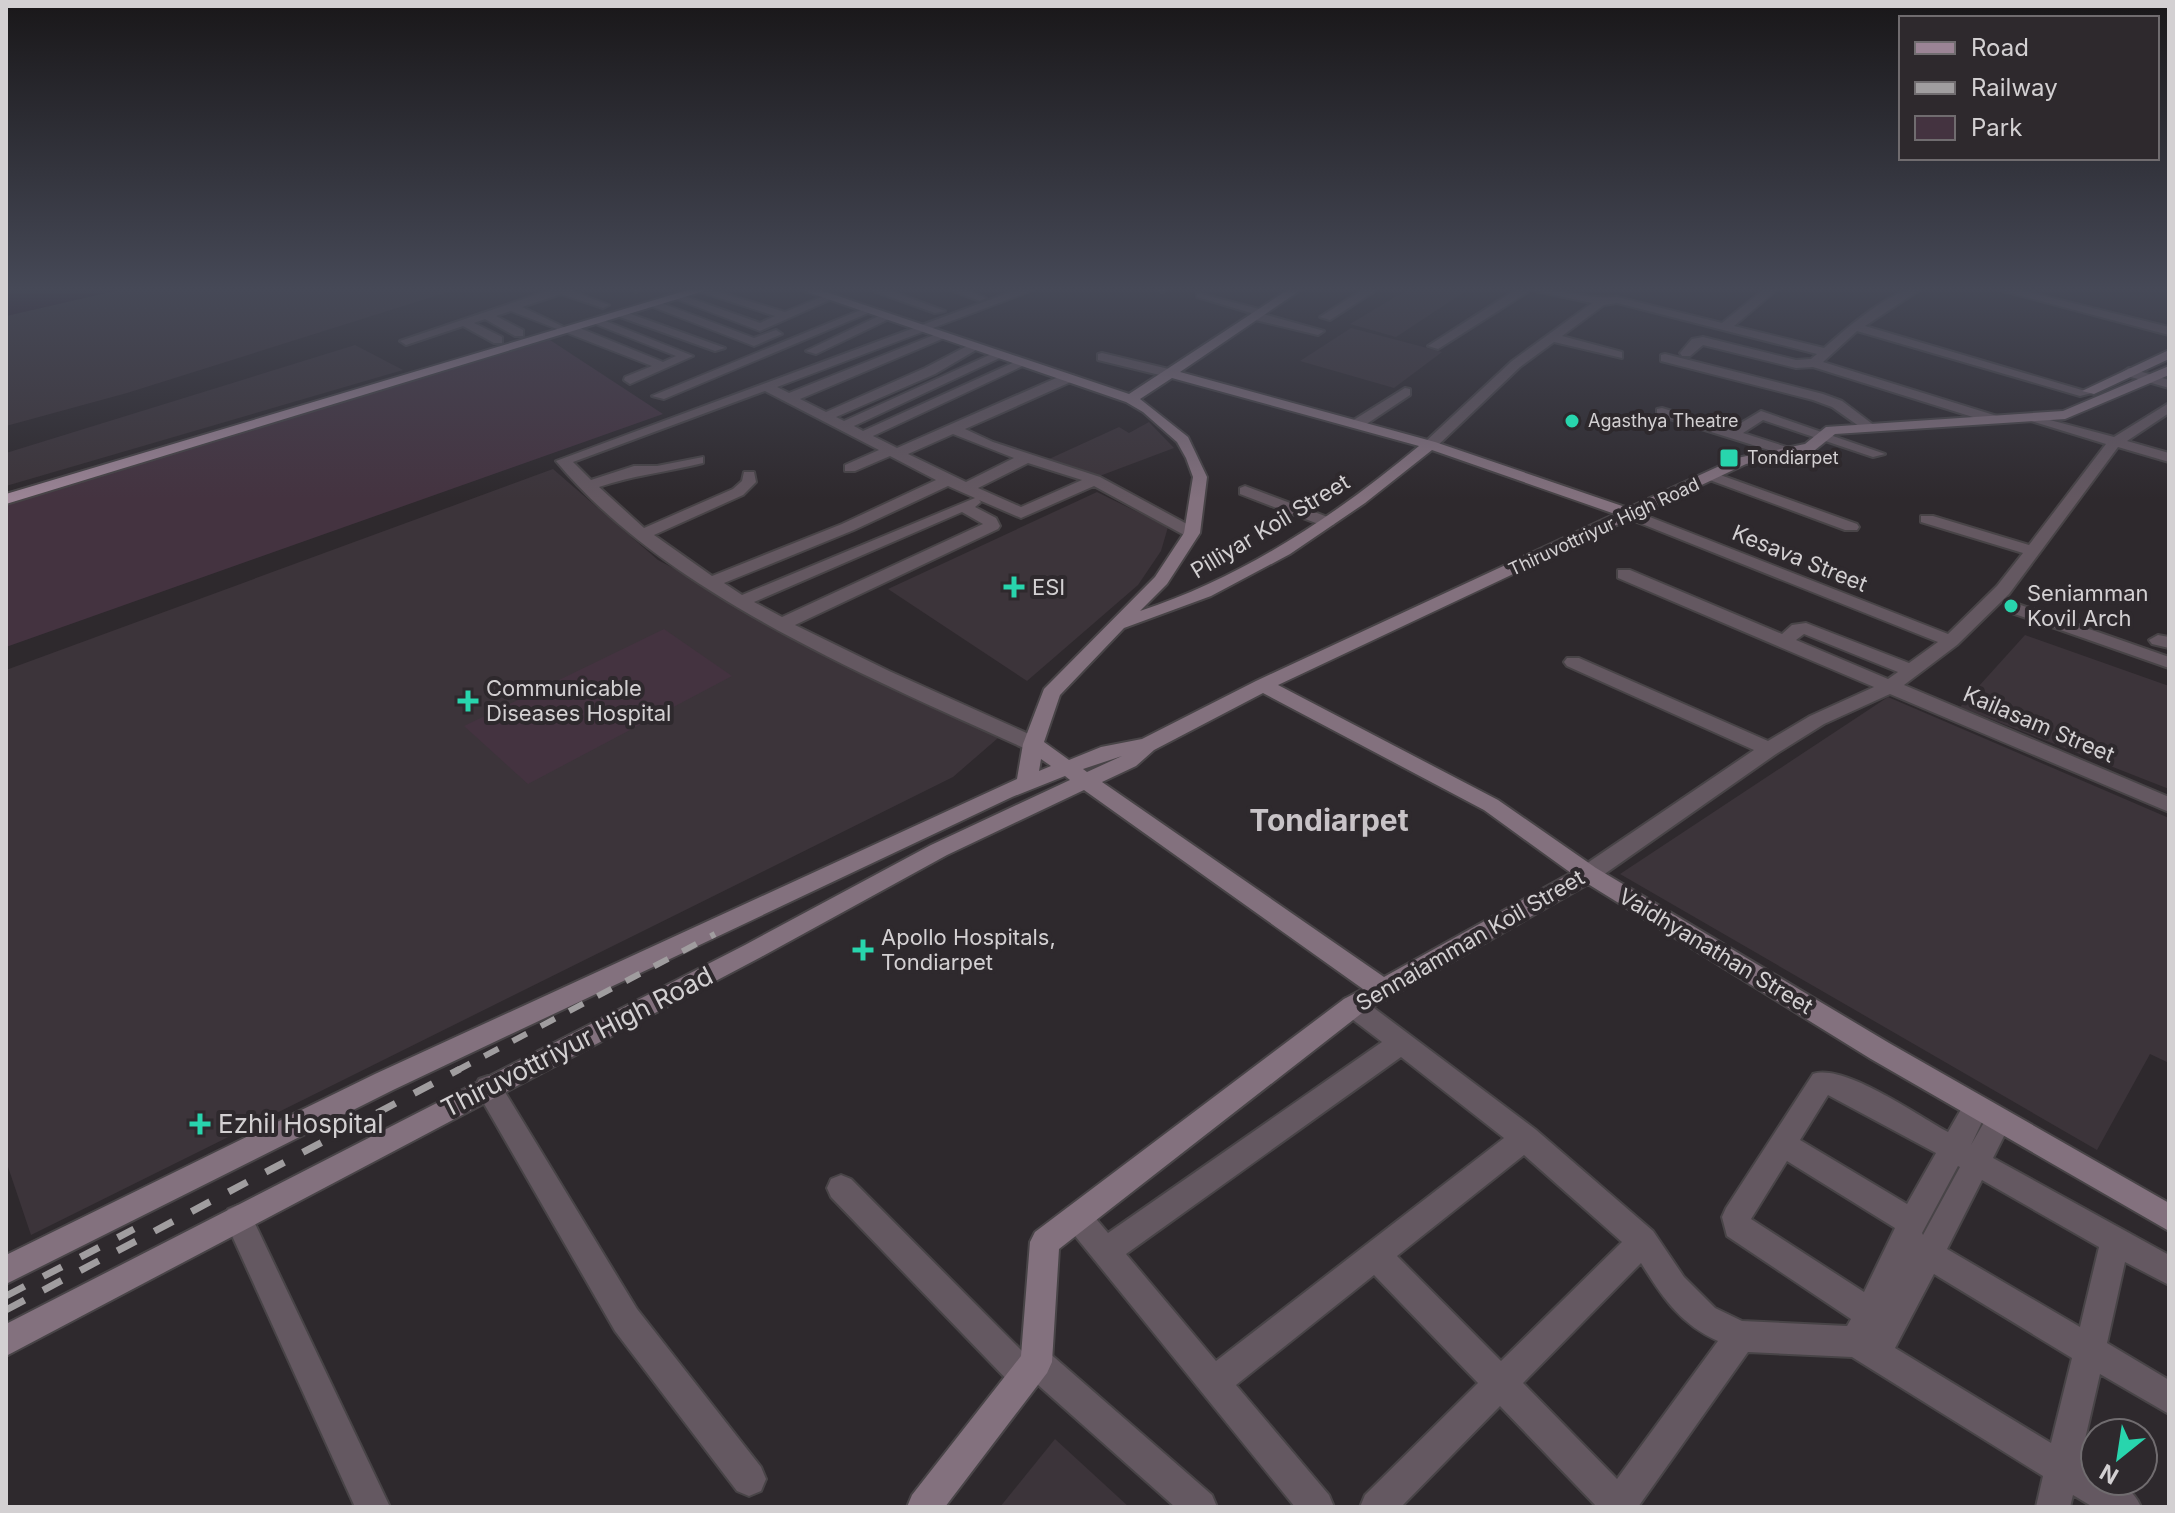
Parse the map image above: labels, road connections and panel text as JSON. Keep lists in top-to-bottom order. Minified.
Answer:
{"streets":{"main road":["Pilliyar Koil Street","Thiruvottriyur High Road","Sennaiamman Koil Street","Vaidhyanathan Street"],"street":["Kesava Street","Kailasam Street"]},"crossings":[["Thiruvottriyur High Road","Kesava Street"],["Thiruvottriyur High Road","Vaidhyanathan Street"],["Kesava Street","Sennaiamman Koil Street"],["Kailasam Street","Sennaiamman Koil Street"],["Sennaiamman Koil Street","Vaidhyanathan Street"]],"districts":["Tondiarpet"],"places":{"other":["Agasthya Theatre","Seniamman Kovil Arch"],"transit":["Tondiarpet"],"health":["ESI","Communicable Diseases Hospital","Apollo Hospitals, Tondiarpet","Ezhil Hospital"]},"legend":["Road","Railway","Park"],"north":"bottom left"}
